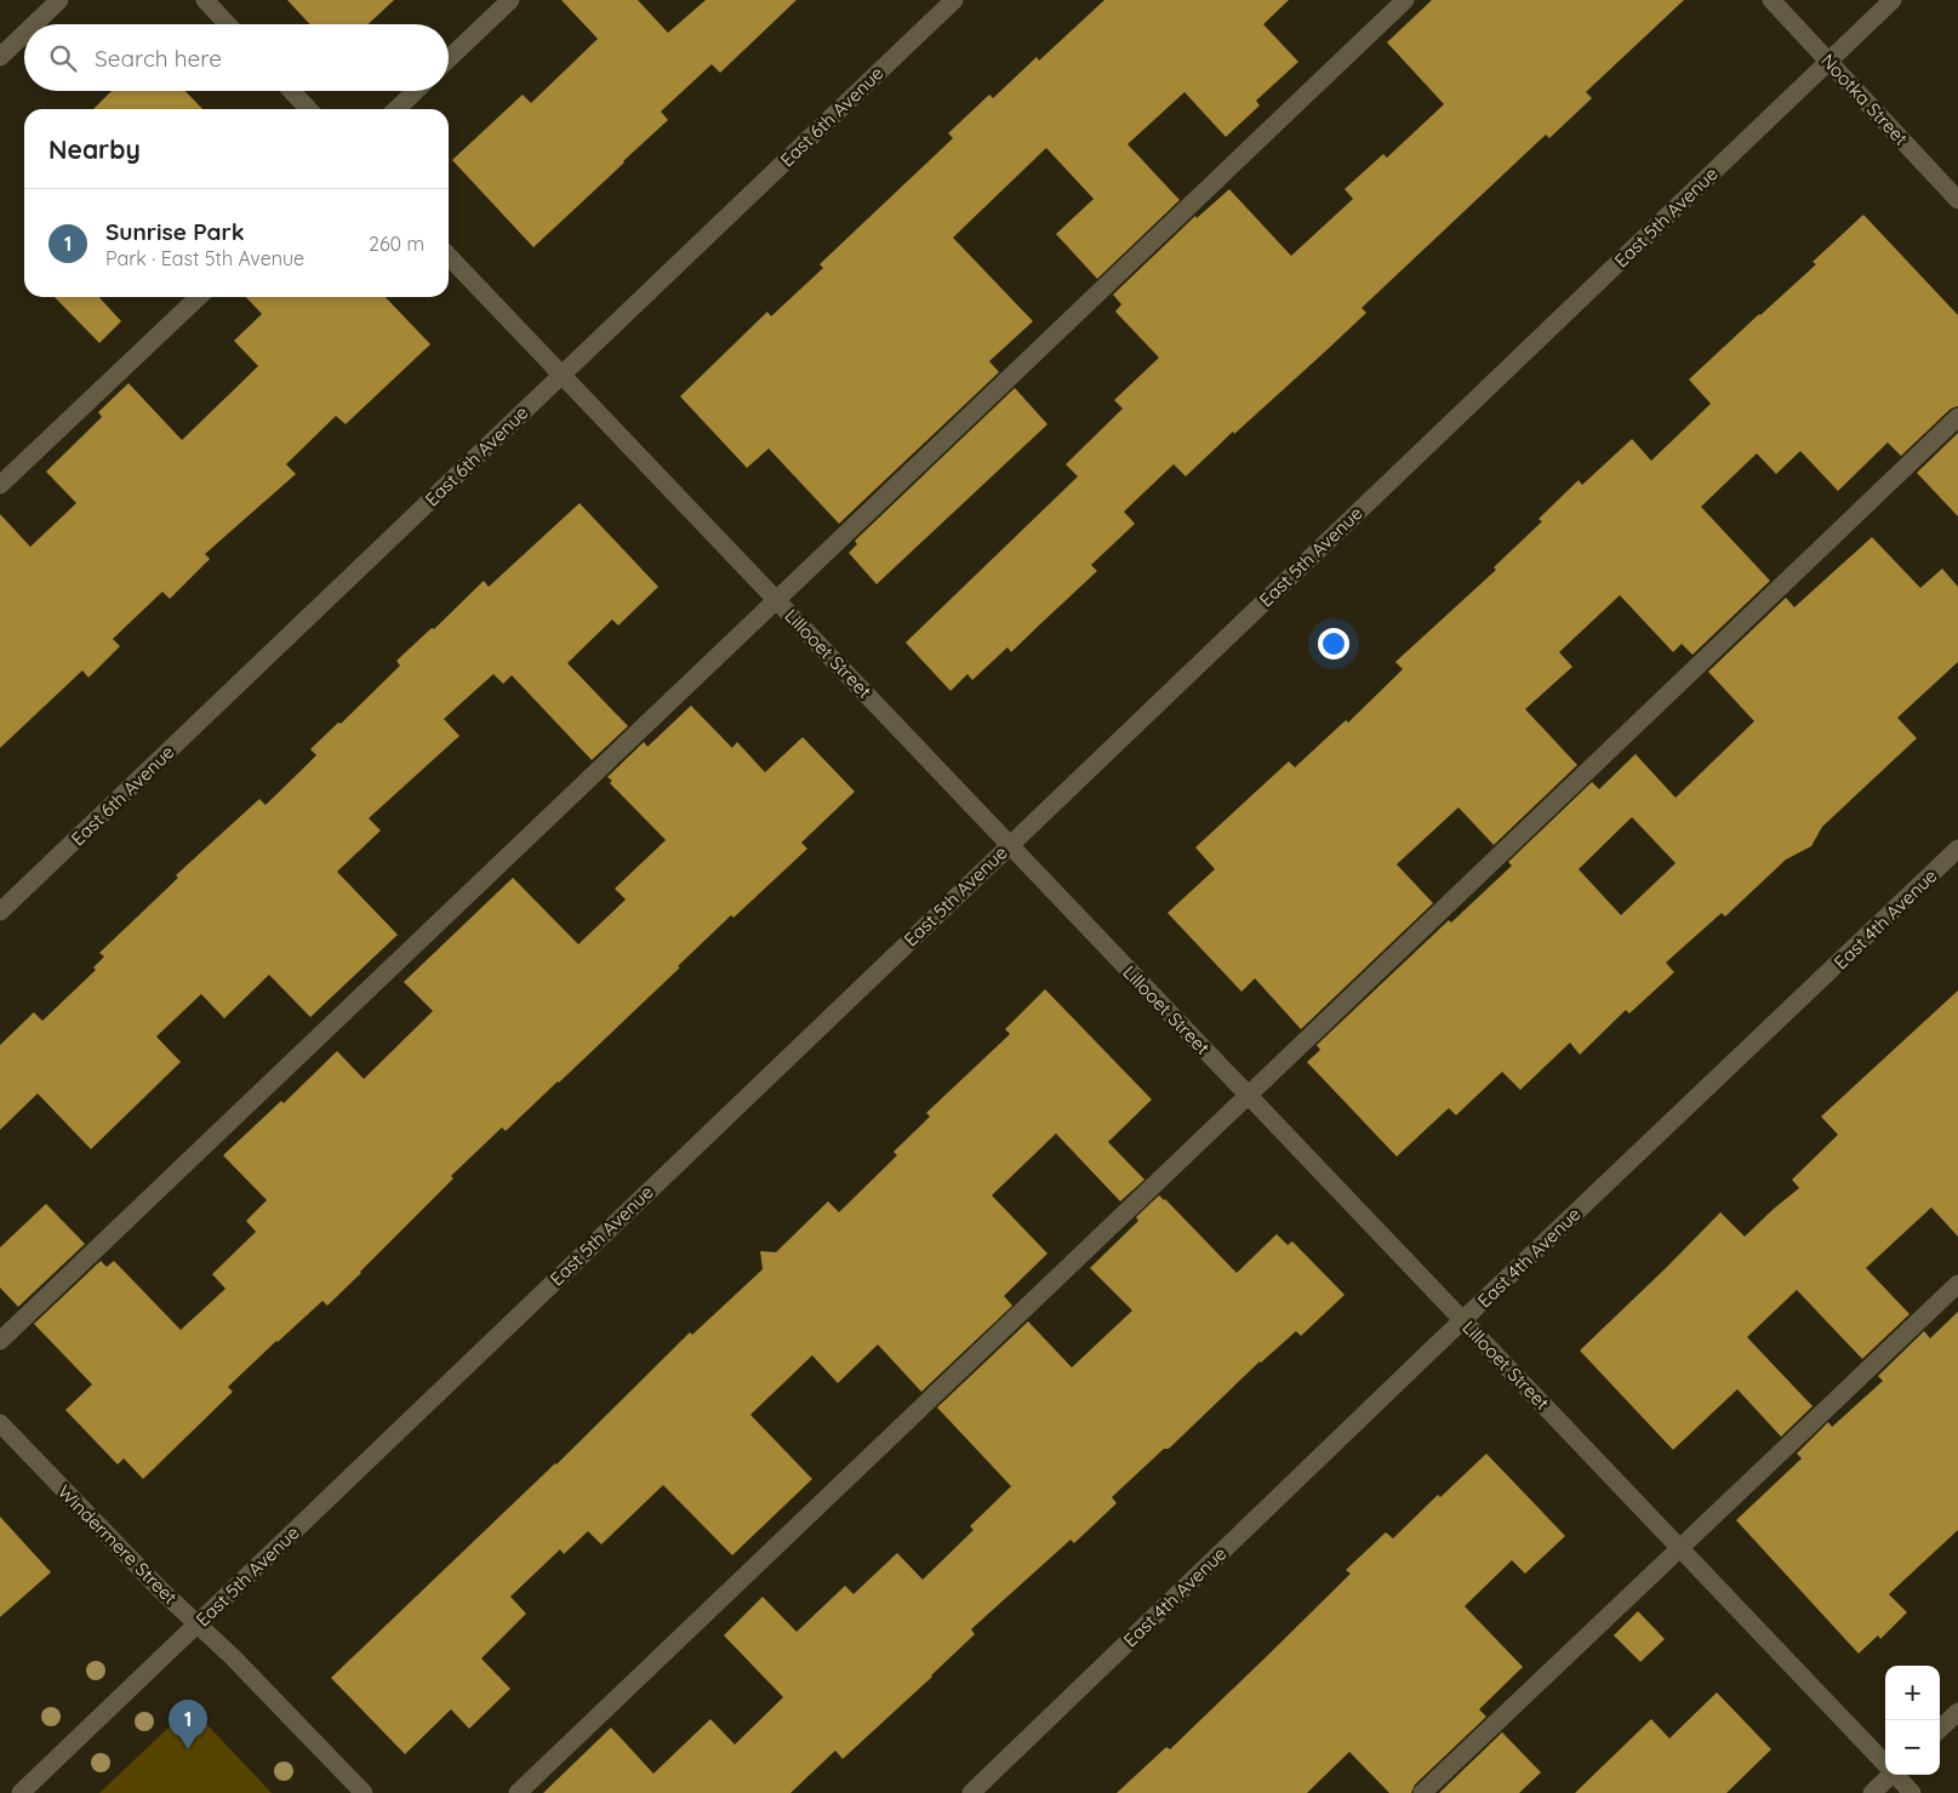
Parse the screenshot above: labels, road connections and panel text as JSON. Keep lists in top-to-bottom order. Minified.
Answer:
{"streets":{"street":["Nootka Street","East 6th Avenue","East 5th Avenue","Lillooet Street","East 4th Avenue","Windermere Street"]},"crossings":[["Nootka Street","East 5th Avenue"],["East 6th Avenue","Lillooet Street"],["East 5th Avenue","Lillooet Street"],["East 5th Avenue","Windermere Street"],["Lillooet Street","East 4th Avenue"]],"page":{"search":"Search here","heading":"Nearby","list":[{"mark":"1","name":"Sunrise Park","note":"Park · East 5th Avenue","value":"260 m"}],"map_buttons":["+","−"],"pins":"1"}}
